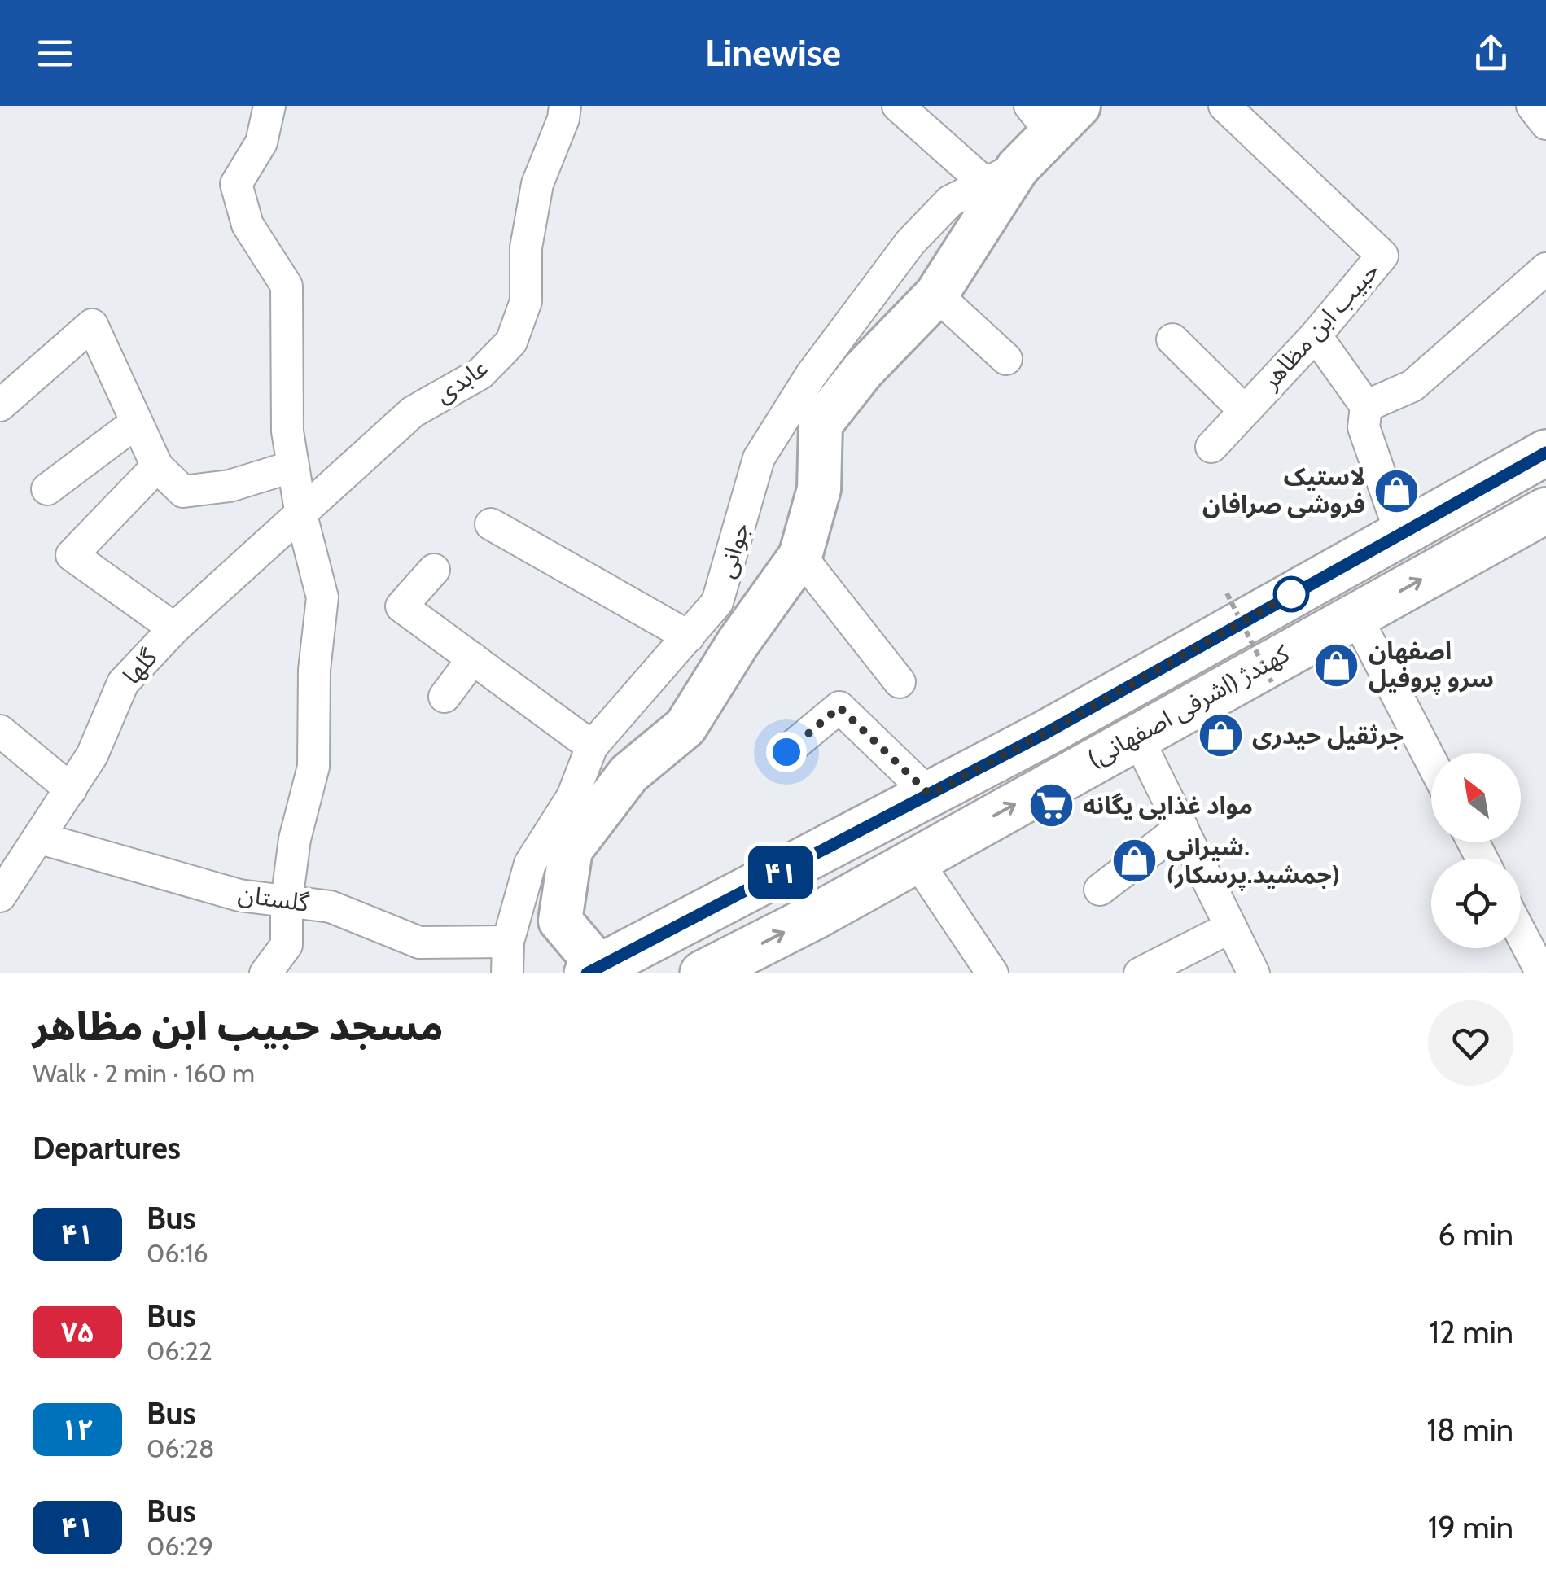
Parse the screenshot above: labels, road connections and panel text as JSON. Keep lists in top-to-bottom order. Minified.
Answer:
{"streets":{"main road":["کهندژ (اشرفی اصفهانی)"],"street":["حبیب ابن مظاهر","عابدی","جوانی","گلها","گلستان"]},"crossings":[["عابدی","گلها"],["جوانی","کهندژ (اشرفی اصفهانی)"],["جوانی","گلستان"],["گلها","گلستان"]],"places":{"shop":["لاستیک فروشی صرافان","اصفهان سرو پروفیل","جرثقیل حیدری","شیرانی. (جمشید.پرسکار)"],"supermarket":["مواد غذایی یگانه"]},"lines":["bus line ۴۱"],"north":"top left","page":{"header":"Linewise","on_map":"۴۱","heading":[["مسجد حبیب ابن مظاهر","Walk · 2 min · 160 m"],"Departures"],"list":[{"mark":"۴۱","name":"Bus","note":"06:16","value":"6 min"},{"mark":"۷۵","name":"Bus","note":"06:22","value":"12 min"},{"mark":"۱۲","name":"Bus","note":"06:28","value":"18 min"},{"mark":"۴۱","name":"Bus","note":"06:29","value":"19 min"}]}}
